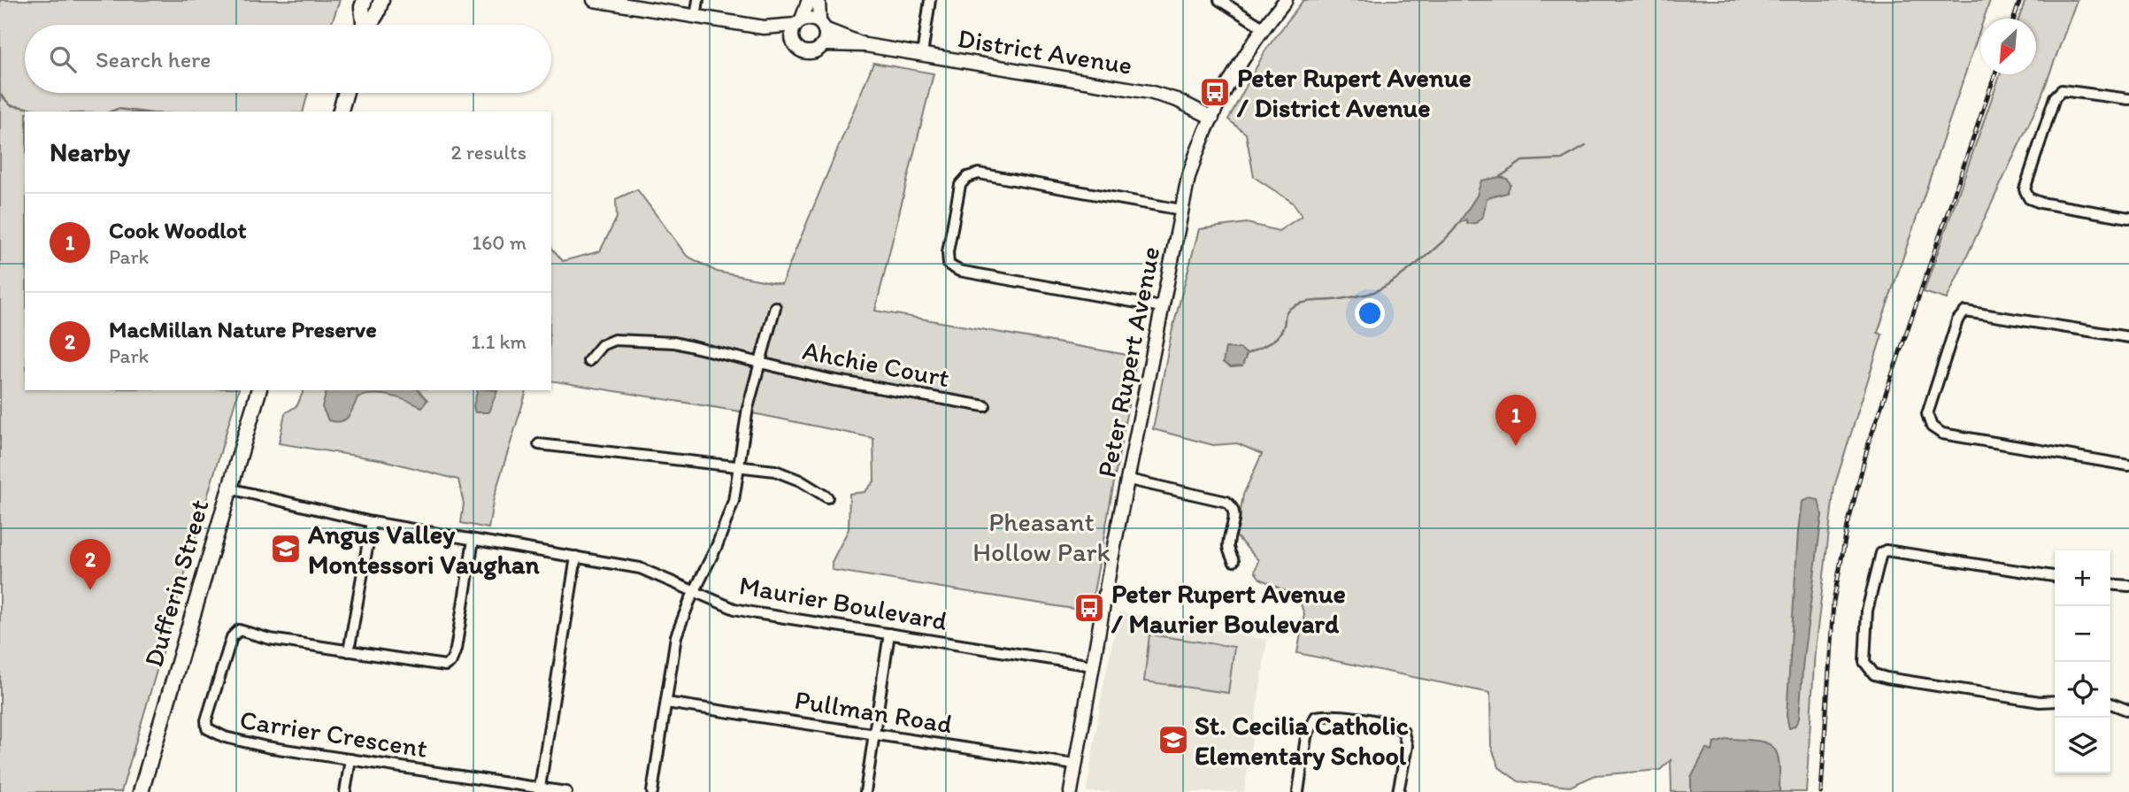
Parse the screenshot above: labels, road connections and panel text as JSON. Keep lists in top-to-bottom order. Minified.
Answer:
{"streets":{"main road":["Dufferin Street"],"street":["District Avenue","Peter Rupert Avenue","Ahchie Court","Maurier Boulevard","Pullman Road","Carrier Crescent"]},"crossings":[["District Avenue","Peter Rupert Avenue"],["Peter Rupert Avenue","Maurier Boulevard"],["Peter Rupert Avenue","Pullman Road"],["Dufferin Street","Maurier Boulevard"],["Maurier Boulevard","Carrier Crescent"]],"parks":["Pheasant Hollow Park"],"places":{"bus stop":["Peter Rupert Avenue / District Avenue","Peter Rupert Avenue / Maurier Boulevard"],"school or university":["Angus Valley Montessori Vaughan","St. Cecilia Catholic Elementary School"]},"north":"bottom left","page":{"search":"Search here","heading":["Nearby","2 results"],"list":[{"mark":"1","name":"Cook Woodlot","note":"Park","value":"160 m"},{"mark":"2","name":"MacMillan Nature Preserve","note":"Park","value":"1.1 km"}],"pins":["1","2"],"map_buttons":["+","−"]}}
